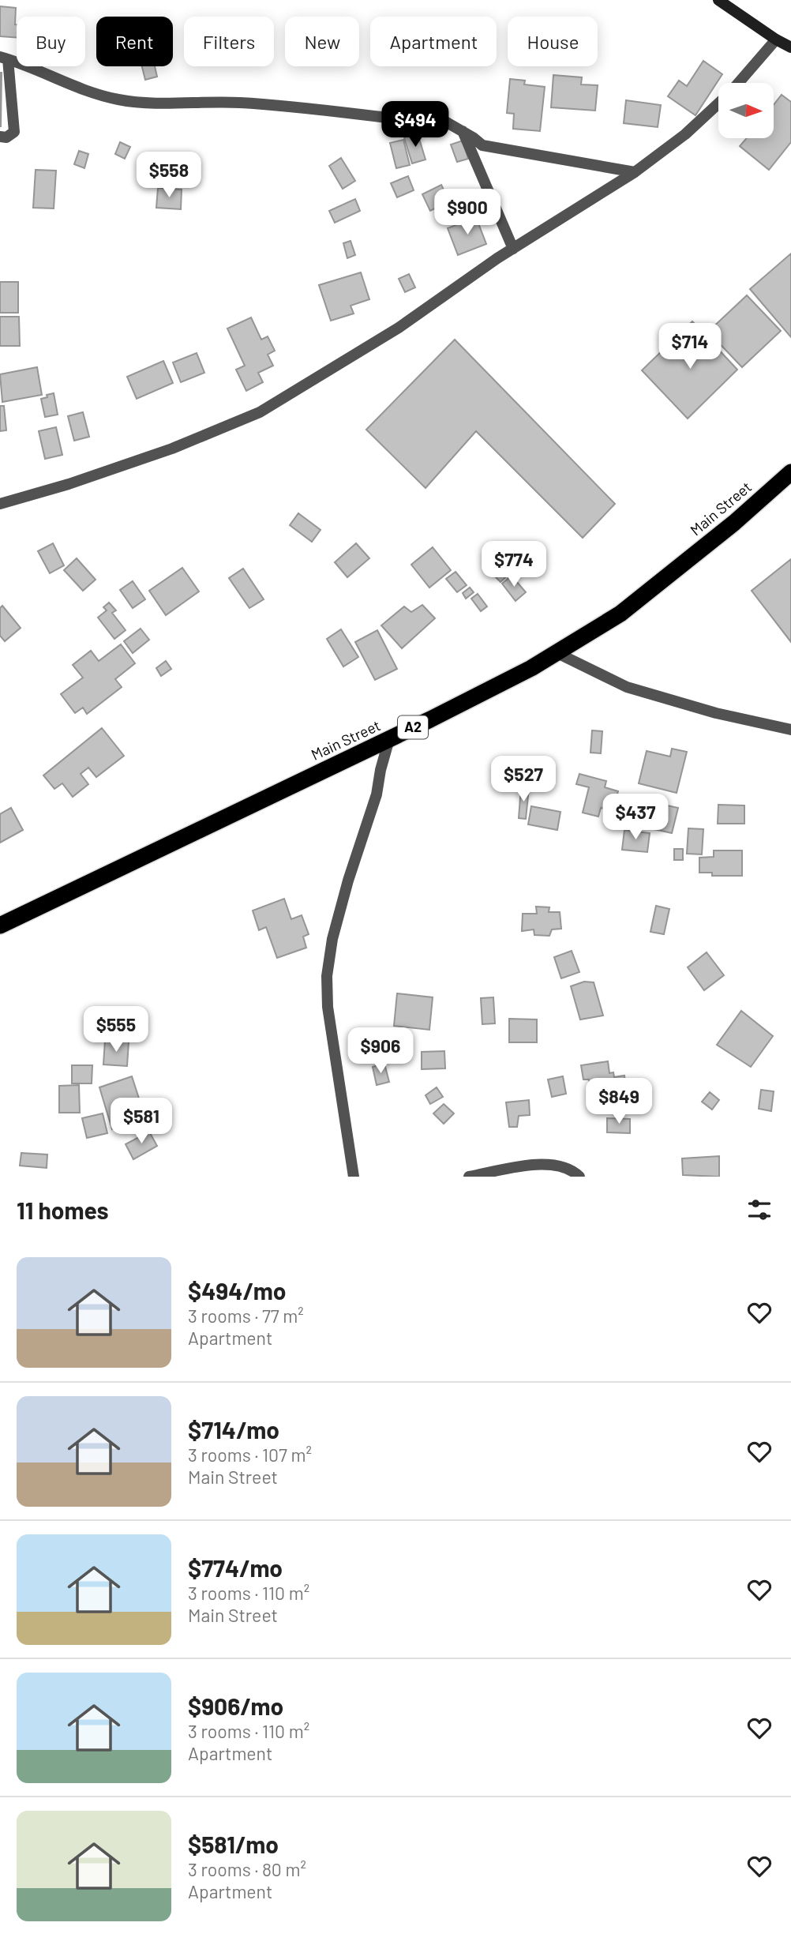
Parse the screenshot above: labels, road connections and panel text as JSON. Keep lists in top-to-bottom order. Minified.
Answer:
{"streets":{"highway":["Main Street","A2"]},"north":"right","page":{"chip":["Buy","Rent","Filters","New","Apartment","House"],"price":["$494","$558","$900","$714","$774","$527","$437","$555","$906","$849","$581"],"heading":"11 homes","list":[{"name":"$494/mo","note":"3 rooms · 77 m² · Apartment"},{"name":"$714/mo","note":"3 rooms · 107 m² · Main Street"},{"name":"$774/mo","note":"3 rooms · 110 m² · Main Street"},{"name":"$906/mo","note":"3 rooms · 110 m² · Apartment"},{"name":"$581/mo","note":"3 rooms · 80 m² · Apartment"}]}}
